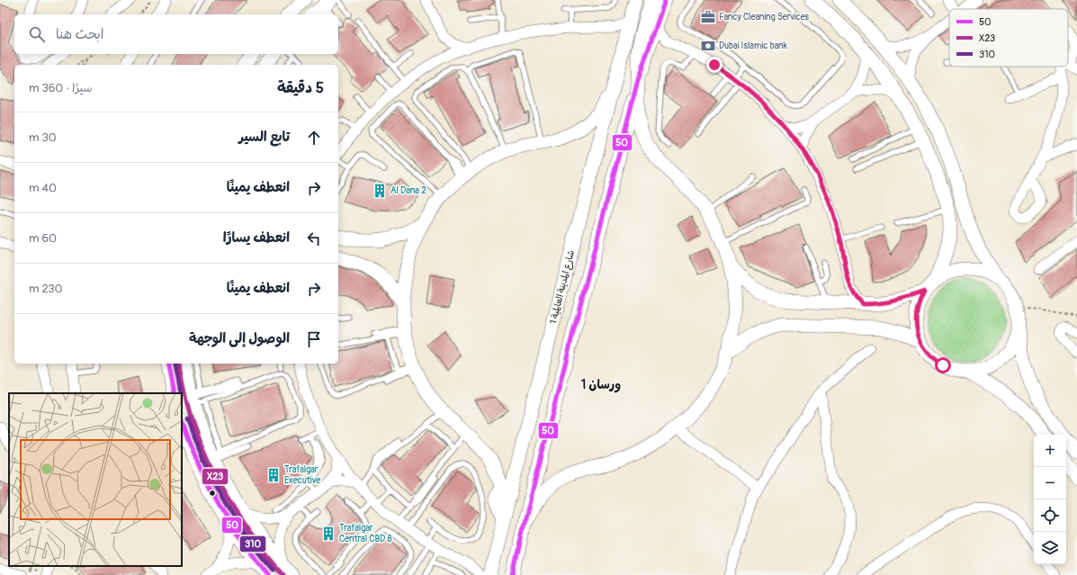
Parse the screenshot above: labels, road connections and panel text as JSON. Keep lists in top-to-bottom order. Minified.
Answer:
{"streets":{"street":["شارع المدينة العالمية 1"]},"districts":["ورسان 1"],"places":{"office":["Fancy Cleaning Services"],"bank":["Dubai Islamic bank"],"building":["Al Dana 2","Trafalgar Executive","Trafalgar Central CBD 8"]},"lines":["transit line 50","transit line X23","transit line 310"],"legend":["50","X23","310"],"page":{"search":"ابحث هنا","heading":["5 دقيقة","سيرًا · 360 m"],"list":[["تابع السير","30 m"],["انعطف يمينًا","40 m"],["انعطف يسارًا","60 m"],["انعطف يمينًا","230 m"],"الوصول إلى الوجهة"],"map_buttons":["+","−"]}}
